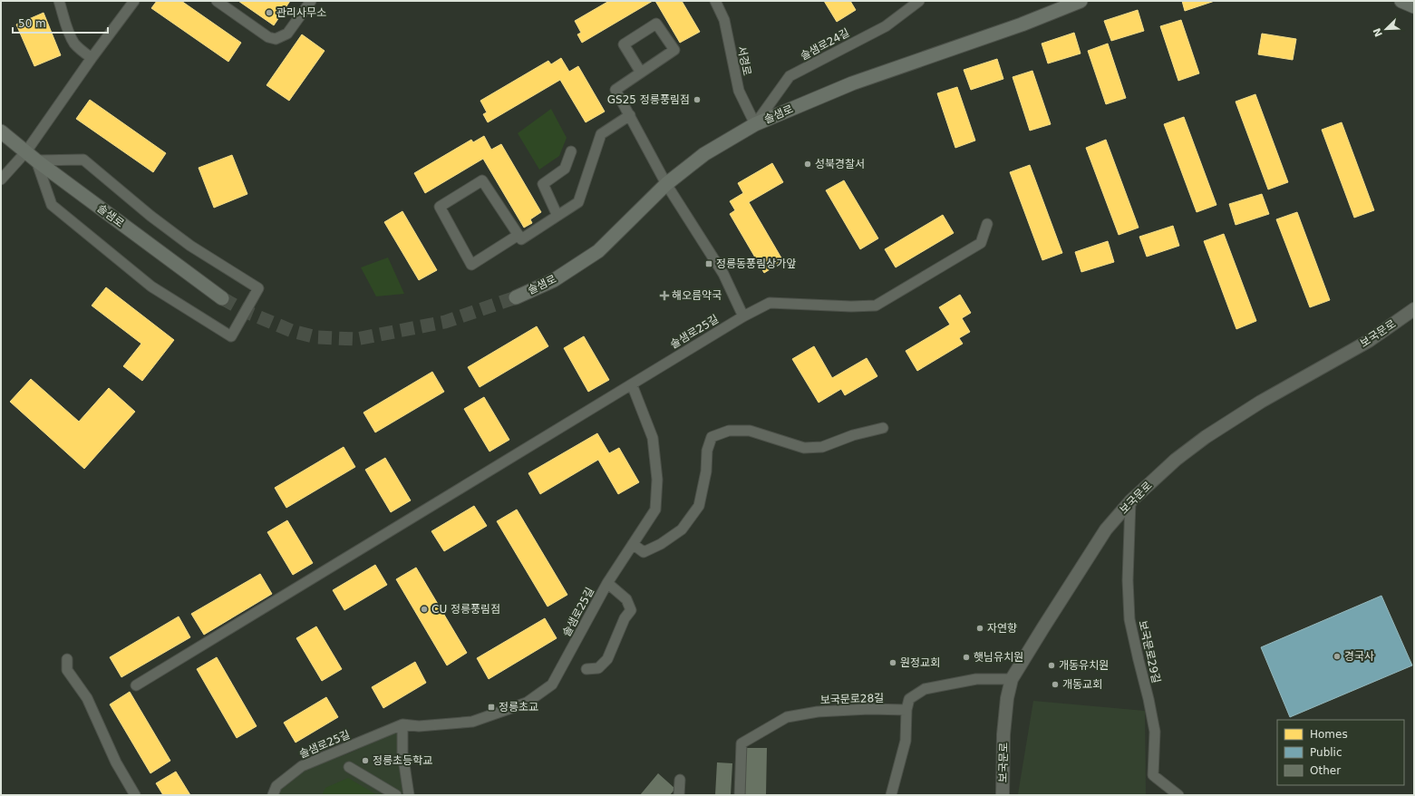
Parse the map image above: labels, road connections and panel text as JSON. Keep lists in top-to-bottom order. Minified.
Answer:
{"streets":{"main road":["솔샘로"],"street":["솔샘로24길","서경로","솔샘로25길","보국문로","보국문로29길","보국문로28길"]},"crossings":[["솔샘로24길","서경로"],["솔샘로24길","솔샘로"],["서경로","솔샘로"],["보국문로","보국문로29길"]],"places":{"other":["관리사무소","GS25 정릉풍림점","성북경찰서","CU 정릉풍림점","자연향","경국사","햇님유치원","원정교회","개동유치원","개동교회","정릉초등학교"],"transit":["정릉동풍림상가앞","정릉초교"],"health":["해오름약국"]},"legend":["Homes","Public","Other"],"scale_bar":"50 m","north":"bottom left"}
